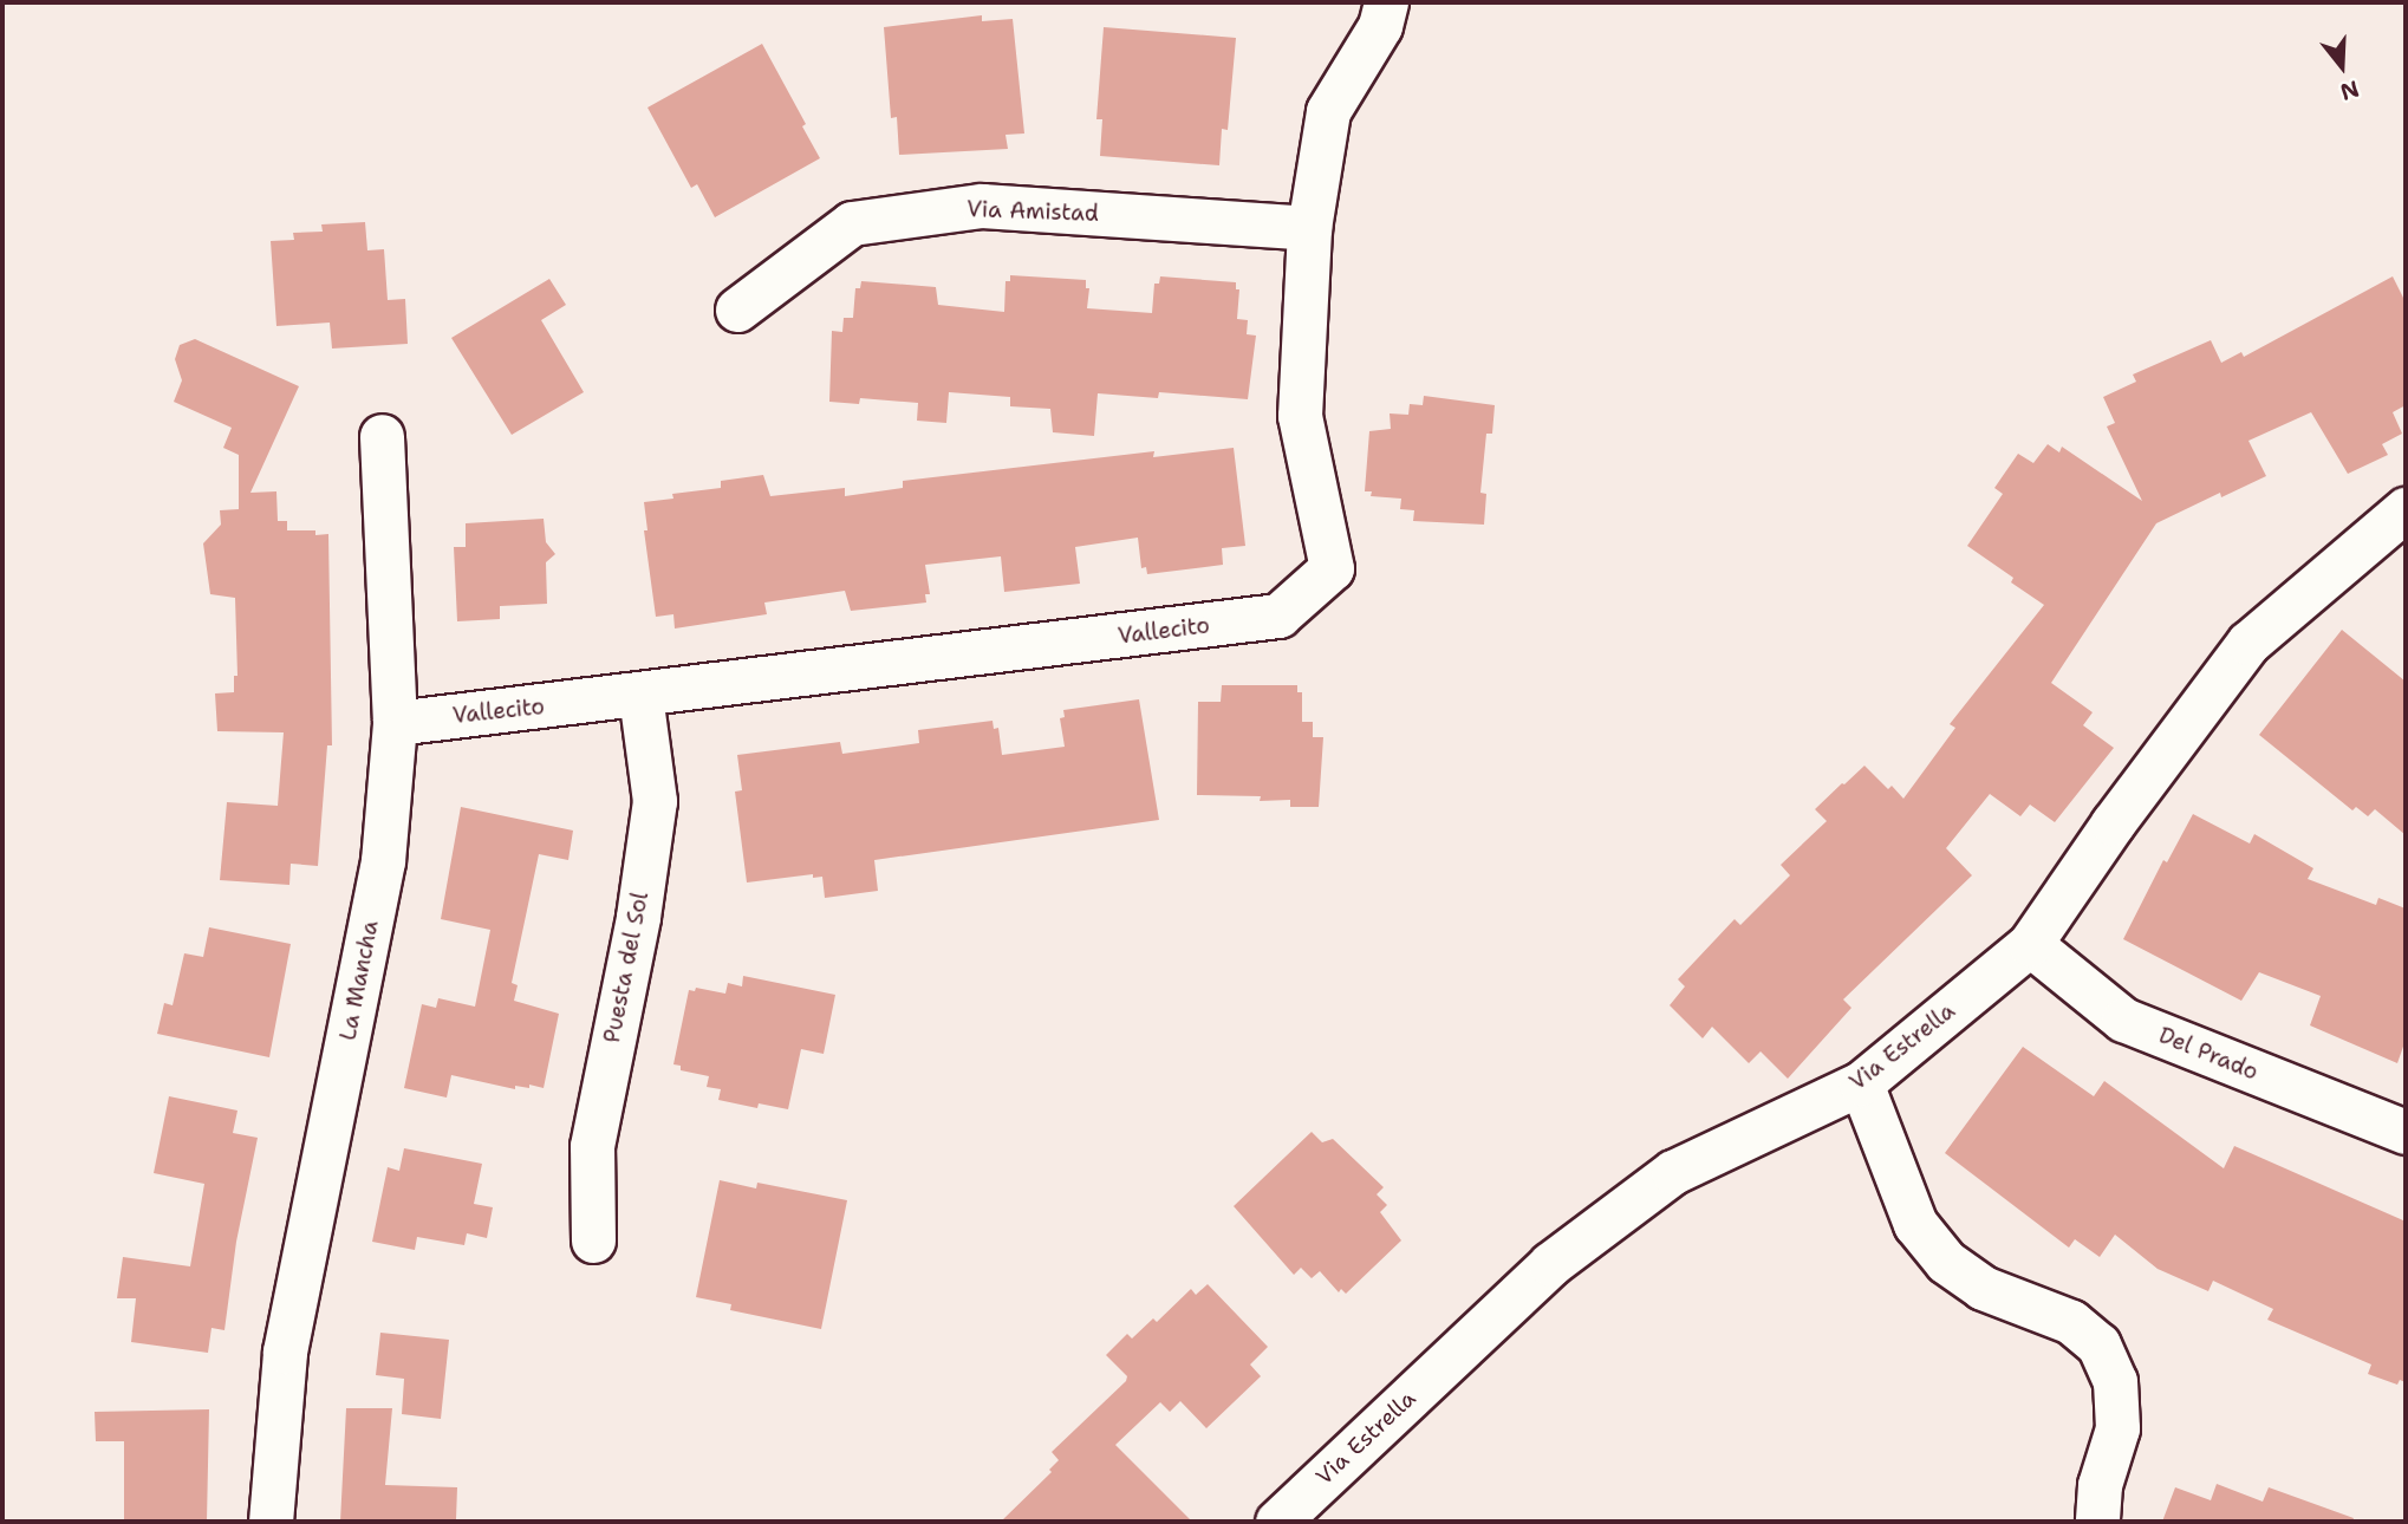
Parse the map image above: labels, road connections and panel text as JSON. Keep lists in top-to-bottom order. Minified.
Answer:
{"streets":{"street":["Via Amistad","Vallecito","Puesta del Sol","La Mancha","Via Estrella","Del Prado"]},"crossings":[["Via Amistad","Vallecito"],["Vallecito","Puesta del Sol"],["Vallecito","La Mancha"],["Via Estrella","Del Prado"]],"north":"bottom"}
